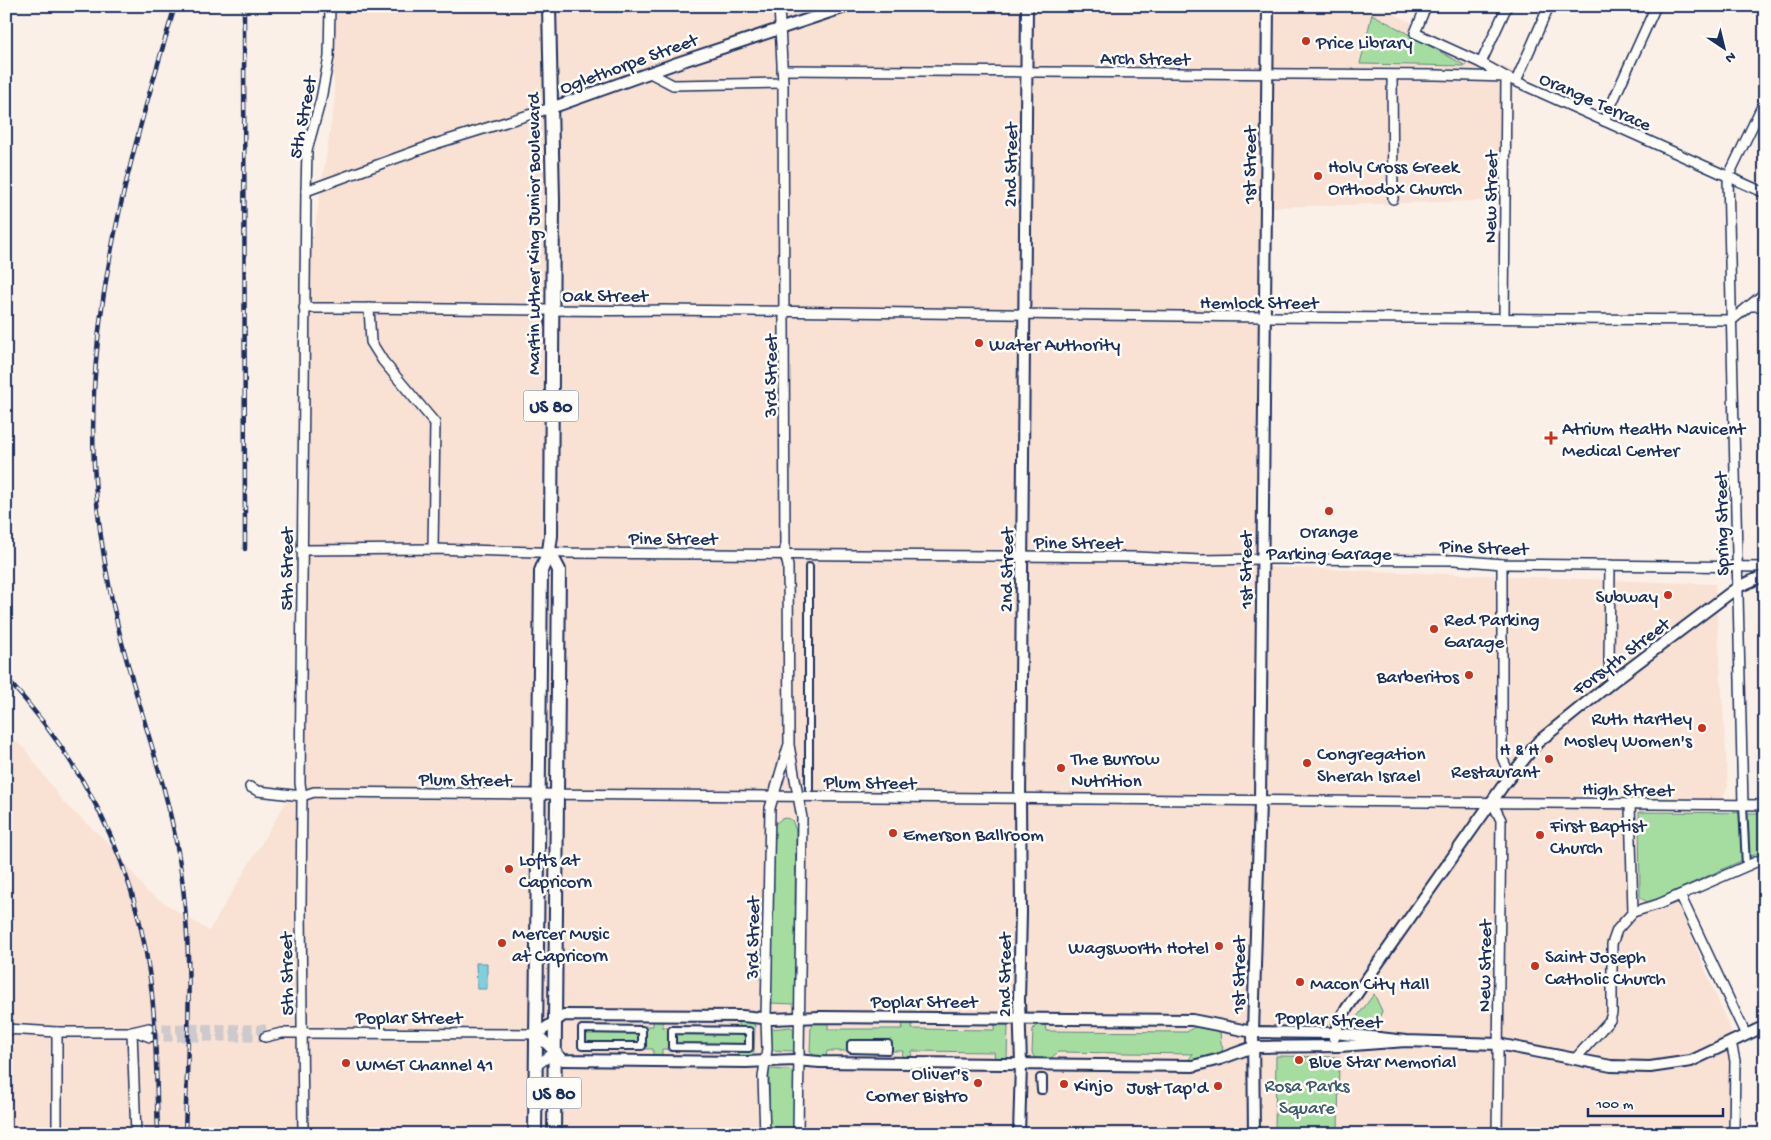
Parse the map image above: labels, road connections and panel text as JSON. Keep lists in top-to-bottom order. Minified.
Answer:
{"streets":{"main road":["Martin Luther King Junior Boulevard","US 80"],"street":["Arch Street","Oglethorpe Street","Orange Terrace","5th Street","2nd Street","1st Street","New Street","Oak Street","Hemlock Street","3rd Street","Spring Street","Pine Street","Forsyth Street","Plum Street","High Street","Poplar Street"]},"crossings":[["Arch Street","Orange Terrace"],["Arch Street","2nd Street"],["Arch Street","1st Street"],["Arch Street","New Street"],["Arch Street","3rd Street"],["Oglethorpe Street","5th Street"],["Oglethorpe Street","Martin Luther King Junior Boulevard"],["Oglethorpe Street","3rd Street"],["Orange Terrace","New Street"],["Orange Terrace","Spring Street"],["5th Street","Oak Street"],["5th Street","Pine Street"],["5th Street","Plum Street"],["5th Street","Poplar Street"],["2nd Street","Hemlock Street"],["2nd Street","Pine Street"],["2nd Street","Plum Street"],["2nd Street","Poplar Street"],["1st Street","Hemlock Street"],["1st Street","Pine Street"],["1st Street","Plum Street"],["1st Street","Poplar Street"],["New Street","Hemlock Street"],["New Street","Forsyth Street"],["New Street","Plum Street"],["New Street","High Street"],["New Street","Poplar Street"],["Martin Luther King Junior Boulevard","Oak Street"],["Martin Luther King Junior Boulevard","Pine Street"],["Martin Luther King Junior Boulevard","Plum Street"],["Martin Luther King Junior Boulevard","Poplar Street"],["Oak Street","Hemlock Street"],["Oak Street","3rd Street"],["Hemlock Street","3rd Street"],["Hemlock Street","Spring Street"],["3rd Street","Pine Street"],["3rd Street","Plum Street"],["3rd Street","Poplar Street"],["Spring Street","Pine Street"],["Spring Street","Forsyth Street"],["Spring Street","High Street"],["Forsyth Street","Plum Street"],["Forsyth Street","High Street"],["Forsyth Street","Poplar Street"],["Plum Street","High Street"]],"parks":["Rosa Parks Square"],"places":{"other":["Price Library","Holy Cross Greek Orthodox Church","Water Authority","Orange Parking Garage","Subway","Red Parking Garage","Barberitos","Ruth Hartley Mosley Women's","H & H Restaurant","Congregation Sherah Israel","The Burrow Nutrition","Emerson Ballroom","First Baptist Church","Lofts at Capricorn","Mercer Music at Capricorn","Wagsworth Hotel","Saint Joseph Catholic Church","Macon City Hall","Blue Star Memorial","WMGT Channel 41","Oliver's Corner Bistro","Kinjo","Just Tap'd"],"health":["Atrium Health Navicent Medical Center"]},"scale_bar":"100 m","north":"bottom right"}
